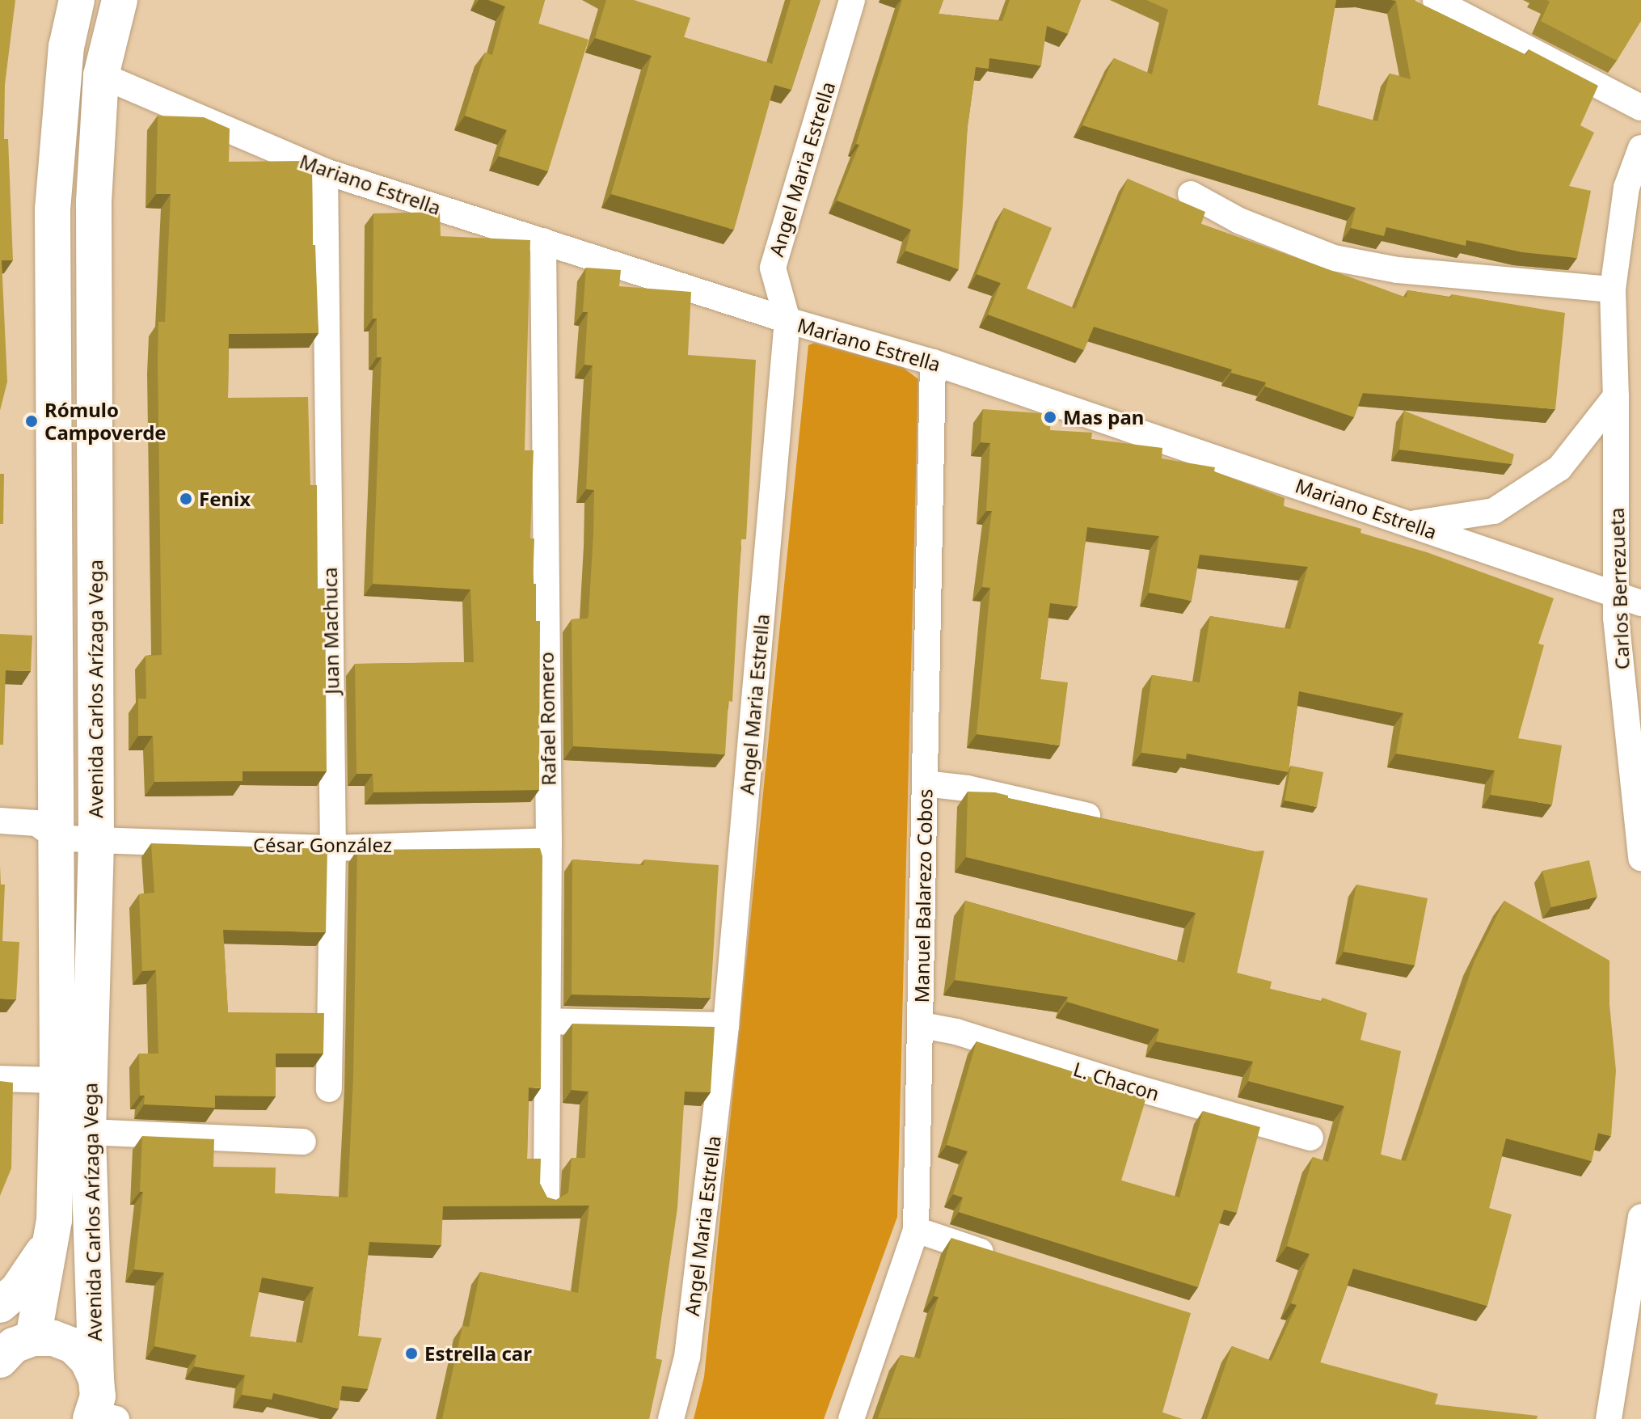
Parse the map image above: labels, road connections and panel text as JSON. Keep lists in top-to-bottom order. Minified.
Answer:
{"streets":{"street":["Angel Maria Estrella","Mariano Estrella","Carlos Berrezueta","Juan Machuca","Avenida Carlos Arízaga Vega","Rafael Romero","César González","Manuel Balarezo Cobos","L. Chacon"]},"crossings":[["Angel Maria Estrella","Mariano Estrella"],["Mariano Estrella","Carlos Berrezueta"],["Mariano Estrella","Juan Machuca"],["Mariano Estrella","Avenida Carlos Arízaga Vega"],["Mariano Estrella","Rafael Romero"],["Mariano Estrella","Manuel Balarezo Cobos"],["Juan Machuca","César González"],["Avenida Carlos Arízaga Vega","César González"],["Rafael Romero","César González"],["Manuel Balarezo Cobos","L. Chacon"]],"places":["Mas pan","Rómulo Campoverde","Fenix","Estrella car"]}
